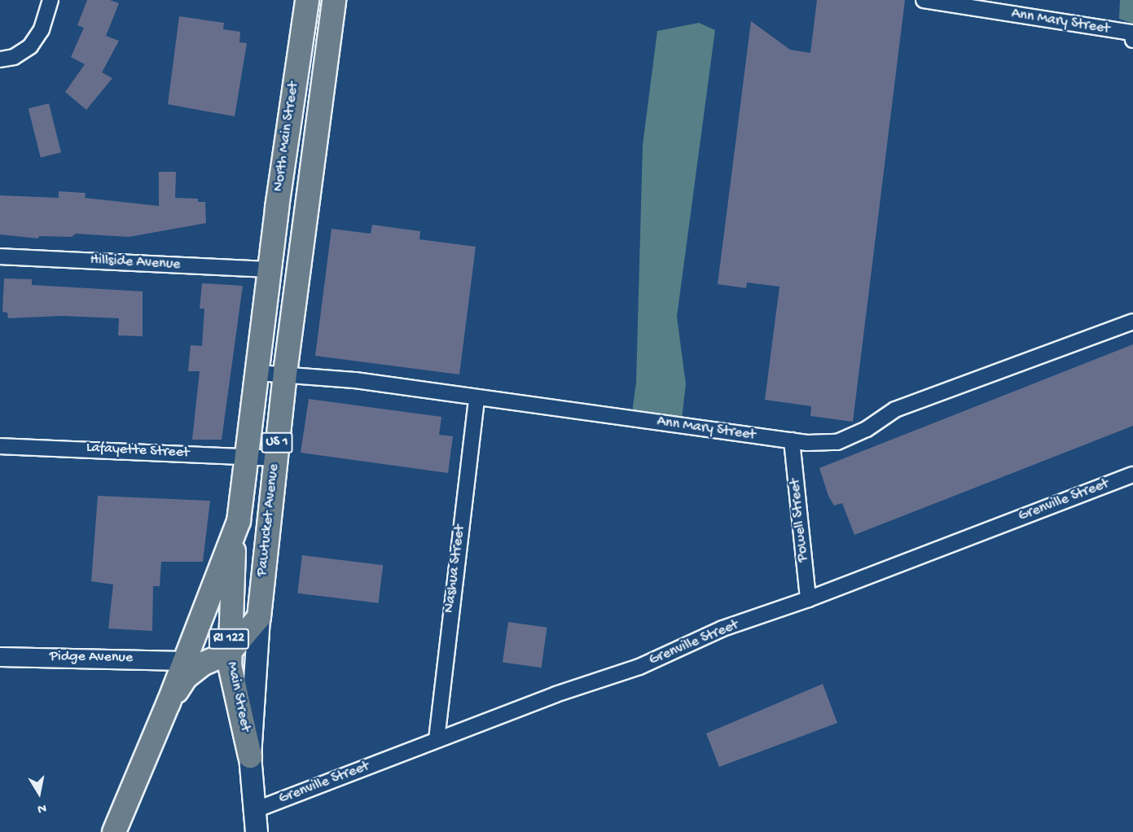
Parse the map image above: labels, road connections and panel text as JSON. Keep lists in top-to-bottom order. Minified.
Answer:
{"streets":{"main road":["North Main Street","US 1","Pawtucket Avenue","RI 122","Main Street"],"street":["Ann Mary Street","Hillside Avenue","Lafayette Street","Grenville Street","Powell Street","Nashua Street","Pidge Avenue"]},"crossings":[["Ann Mary Street","Pawtucket Avenue"],["Ann Mary Street","Powell Street"],["Ann Mary Street","Nashua Street"],["North Main Street","Hillside Avenue"],["North Main Street","Pawtucket Avenue"],["Hillside Avenue","Pawtucket Avenue"],["Lafayette Street","Pawtucket Avenue"],["Grenville Street","Powell Street"],["Grenville Street","Nashua Street"],["Grenville Street","Main Street"],["Pawtucket Avenue","Pidge Avenue"],["Pawtucket Avenue","Main Street"]],"north":"bottom"}
